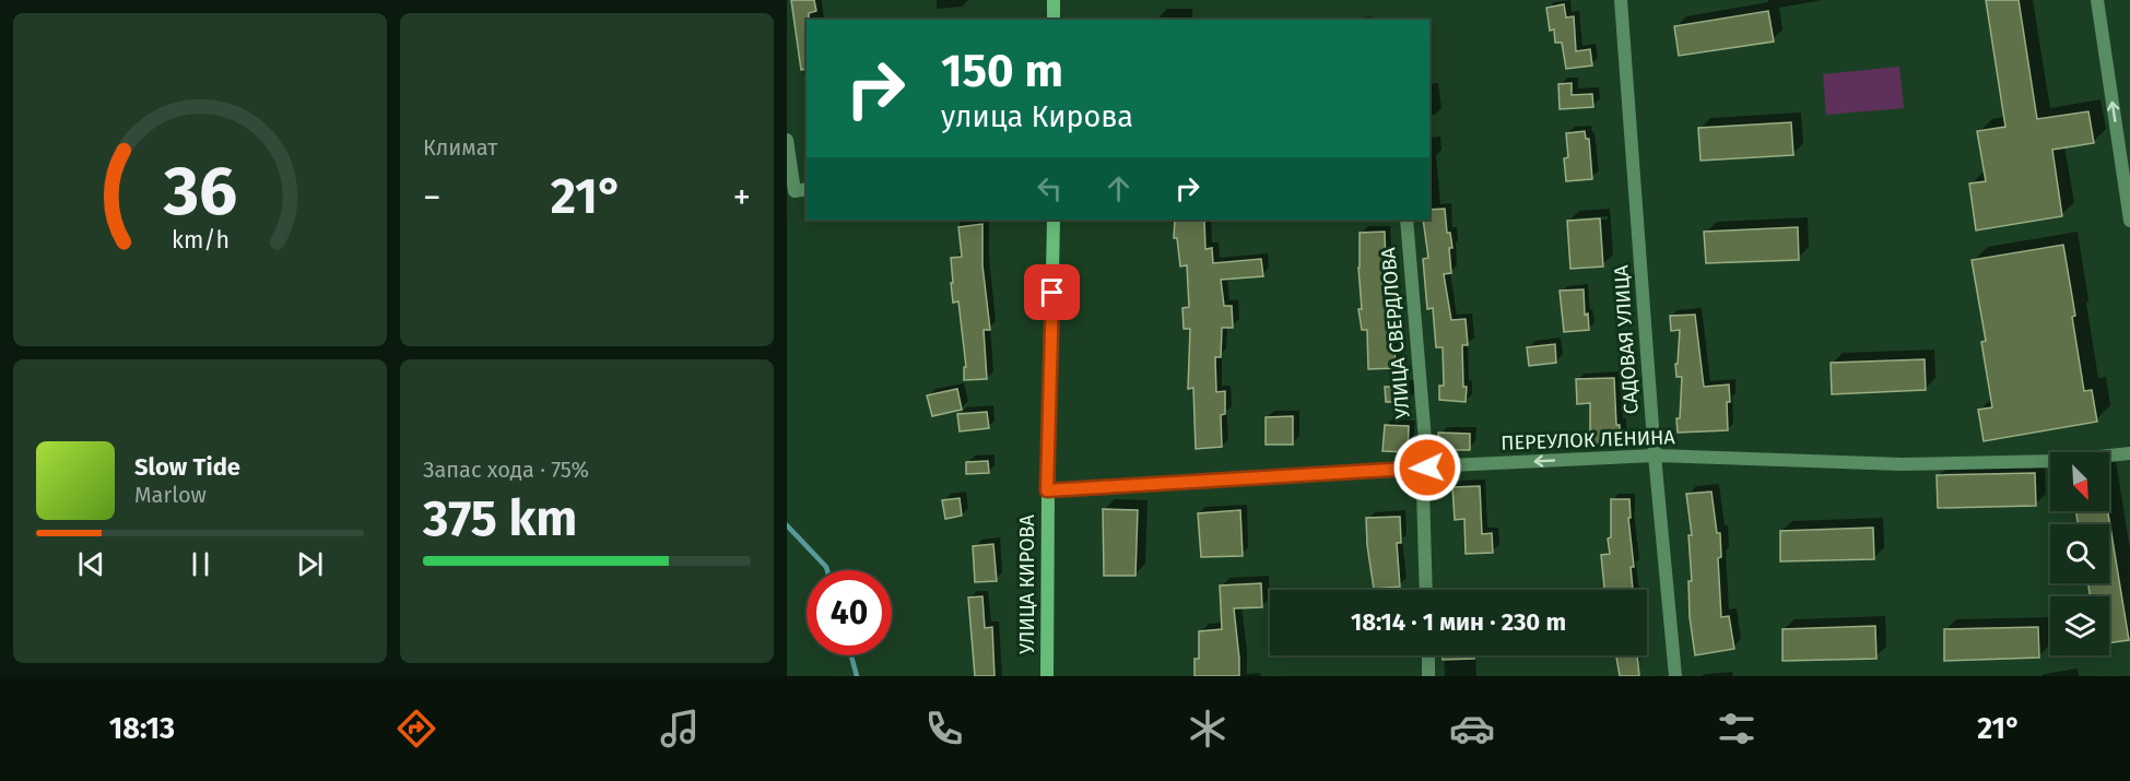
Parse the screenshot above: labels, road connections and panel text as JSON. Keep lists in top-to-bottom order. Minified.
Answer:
{"streets":{"main road":["УЛИЦА КИРОВА"],"street":["УЛИЦА СВЕРДЛОВА","САДОВАЯ УЛИЦА","ПЕРЕУЛОК ЛЕНИНА"]},"crossings":[["УЛИЦА СВЕРДЛОВА","ПЕРЕУЛОК ЛЕНИНА"],["САДОВАЯ УЛИЦА","ПЕРЕУЛОК ЛЕНИНА"],["ПЕРЕУЛОК ЛЕНИНА","УЛИЦА КИРОВА"]],"north":"bottom right","page":{"tile":["Климат",["Запас хода · 75%","375 km"]],"turn":["150 m","улица Кирова"],"heat":["−","21°","+"],"song":["Slow Tide","Marlow"],"limit":"40","trip":"18:14 · 1 мин · 230 m","tabs":["18:13","21°"],"gauge":["36","km/h"]}}
